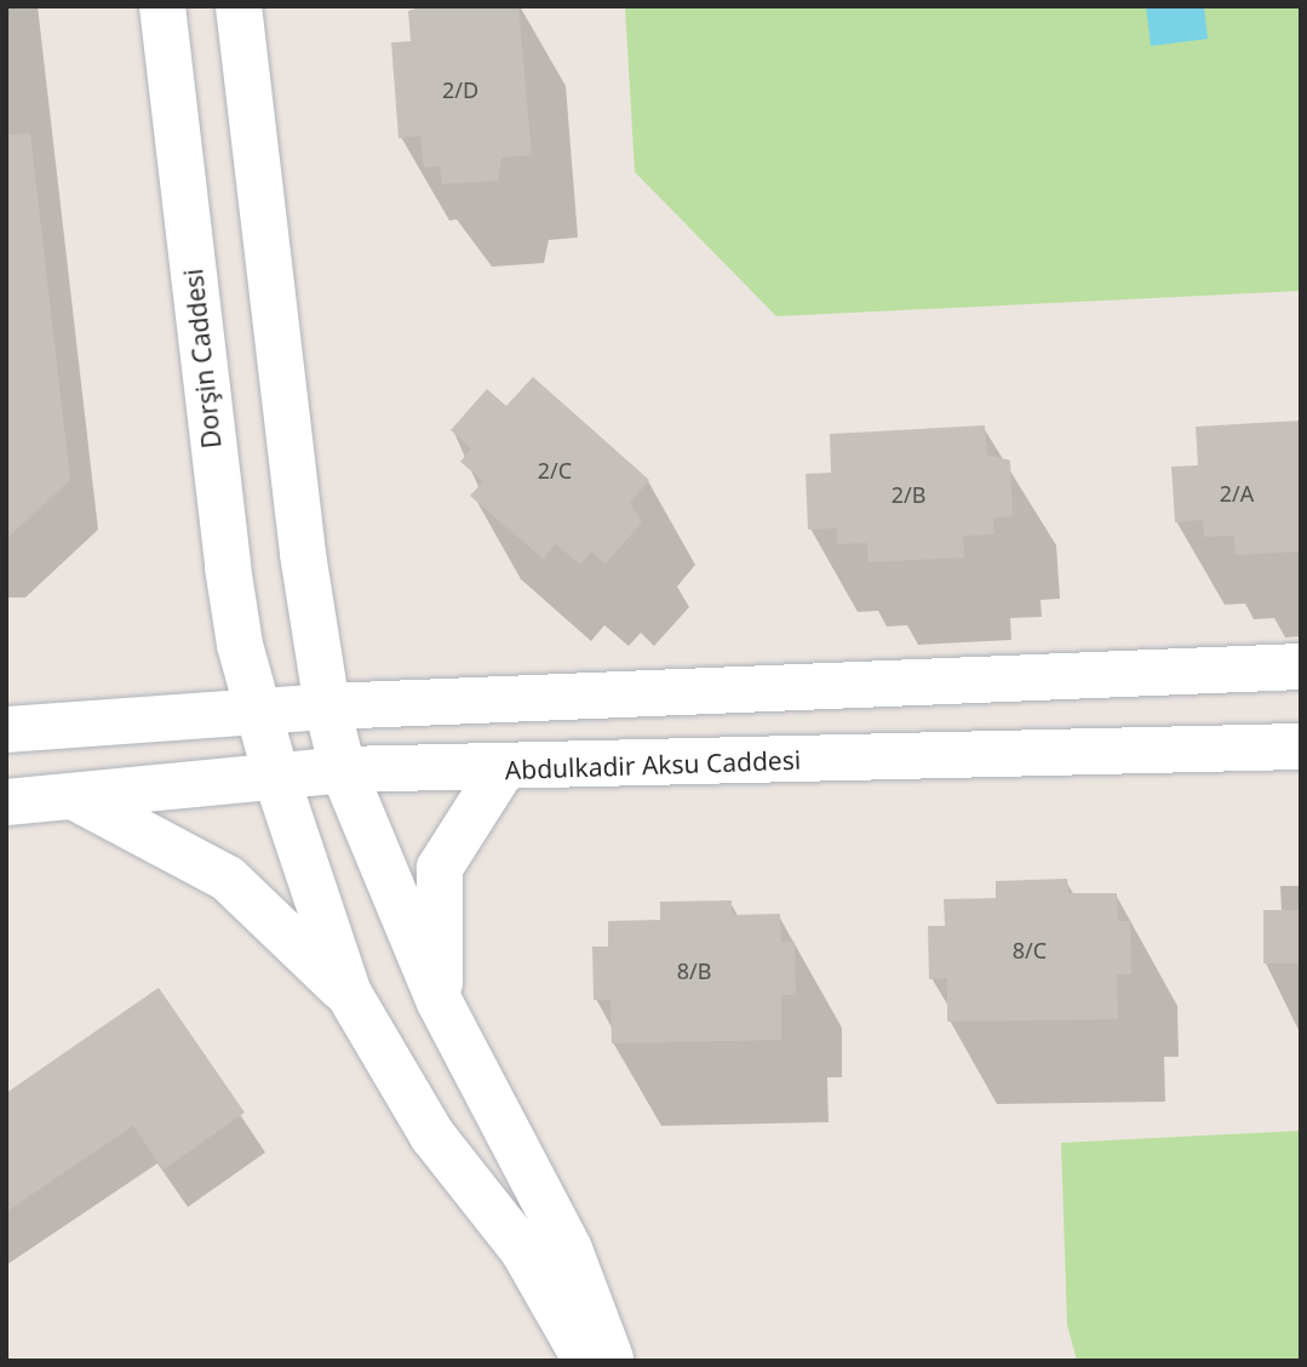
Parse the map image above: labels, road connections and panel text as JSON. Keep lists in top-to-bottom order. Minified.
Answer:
{"streets":{"main road":["Dorşin Caddesi","Abdulkadir Aksu Caddesi"]},"crossings":[["Dorşin Caddesi","Abdulkadir Aksu Caddesi"]],"house_numbers":["2/D","2/C","2/A","2/B","8/C","8/B"]}
